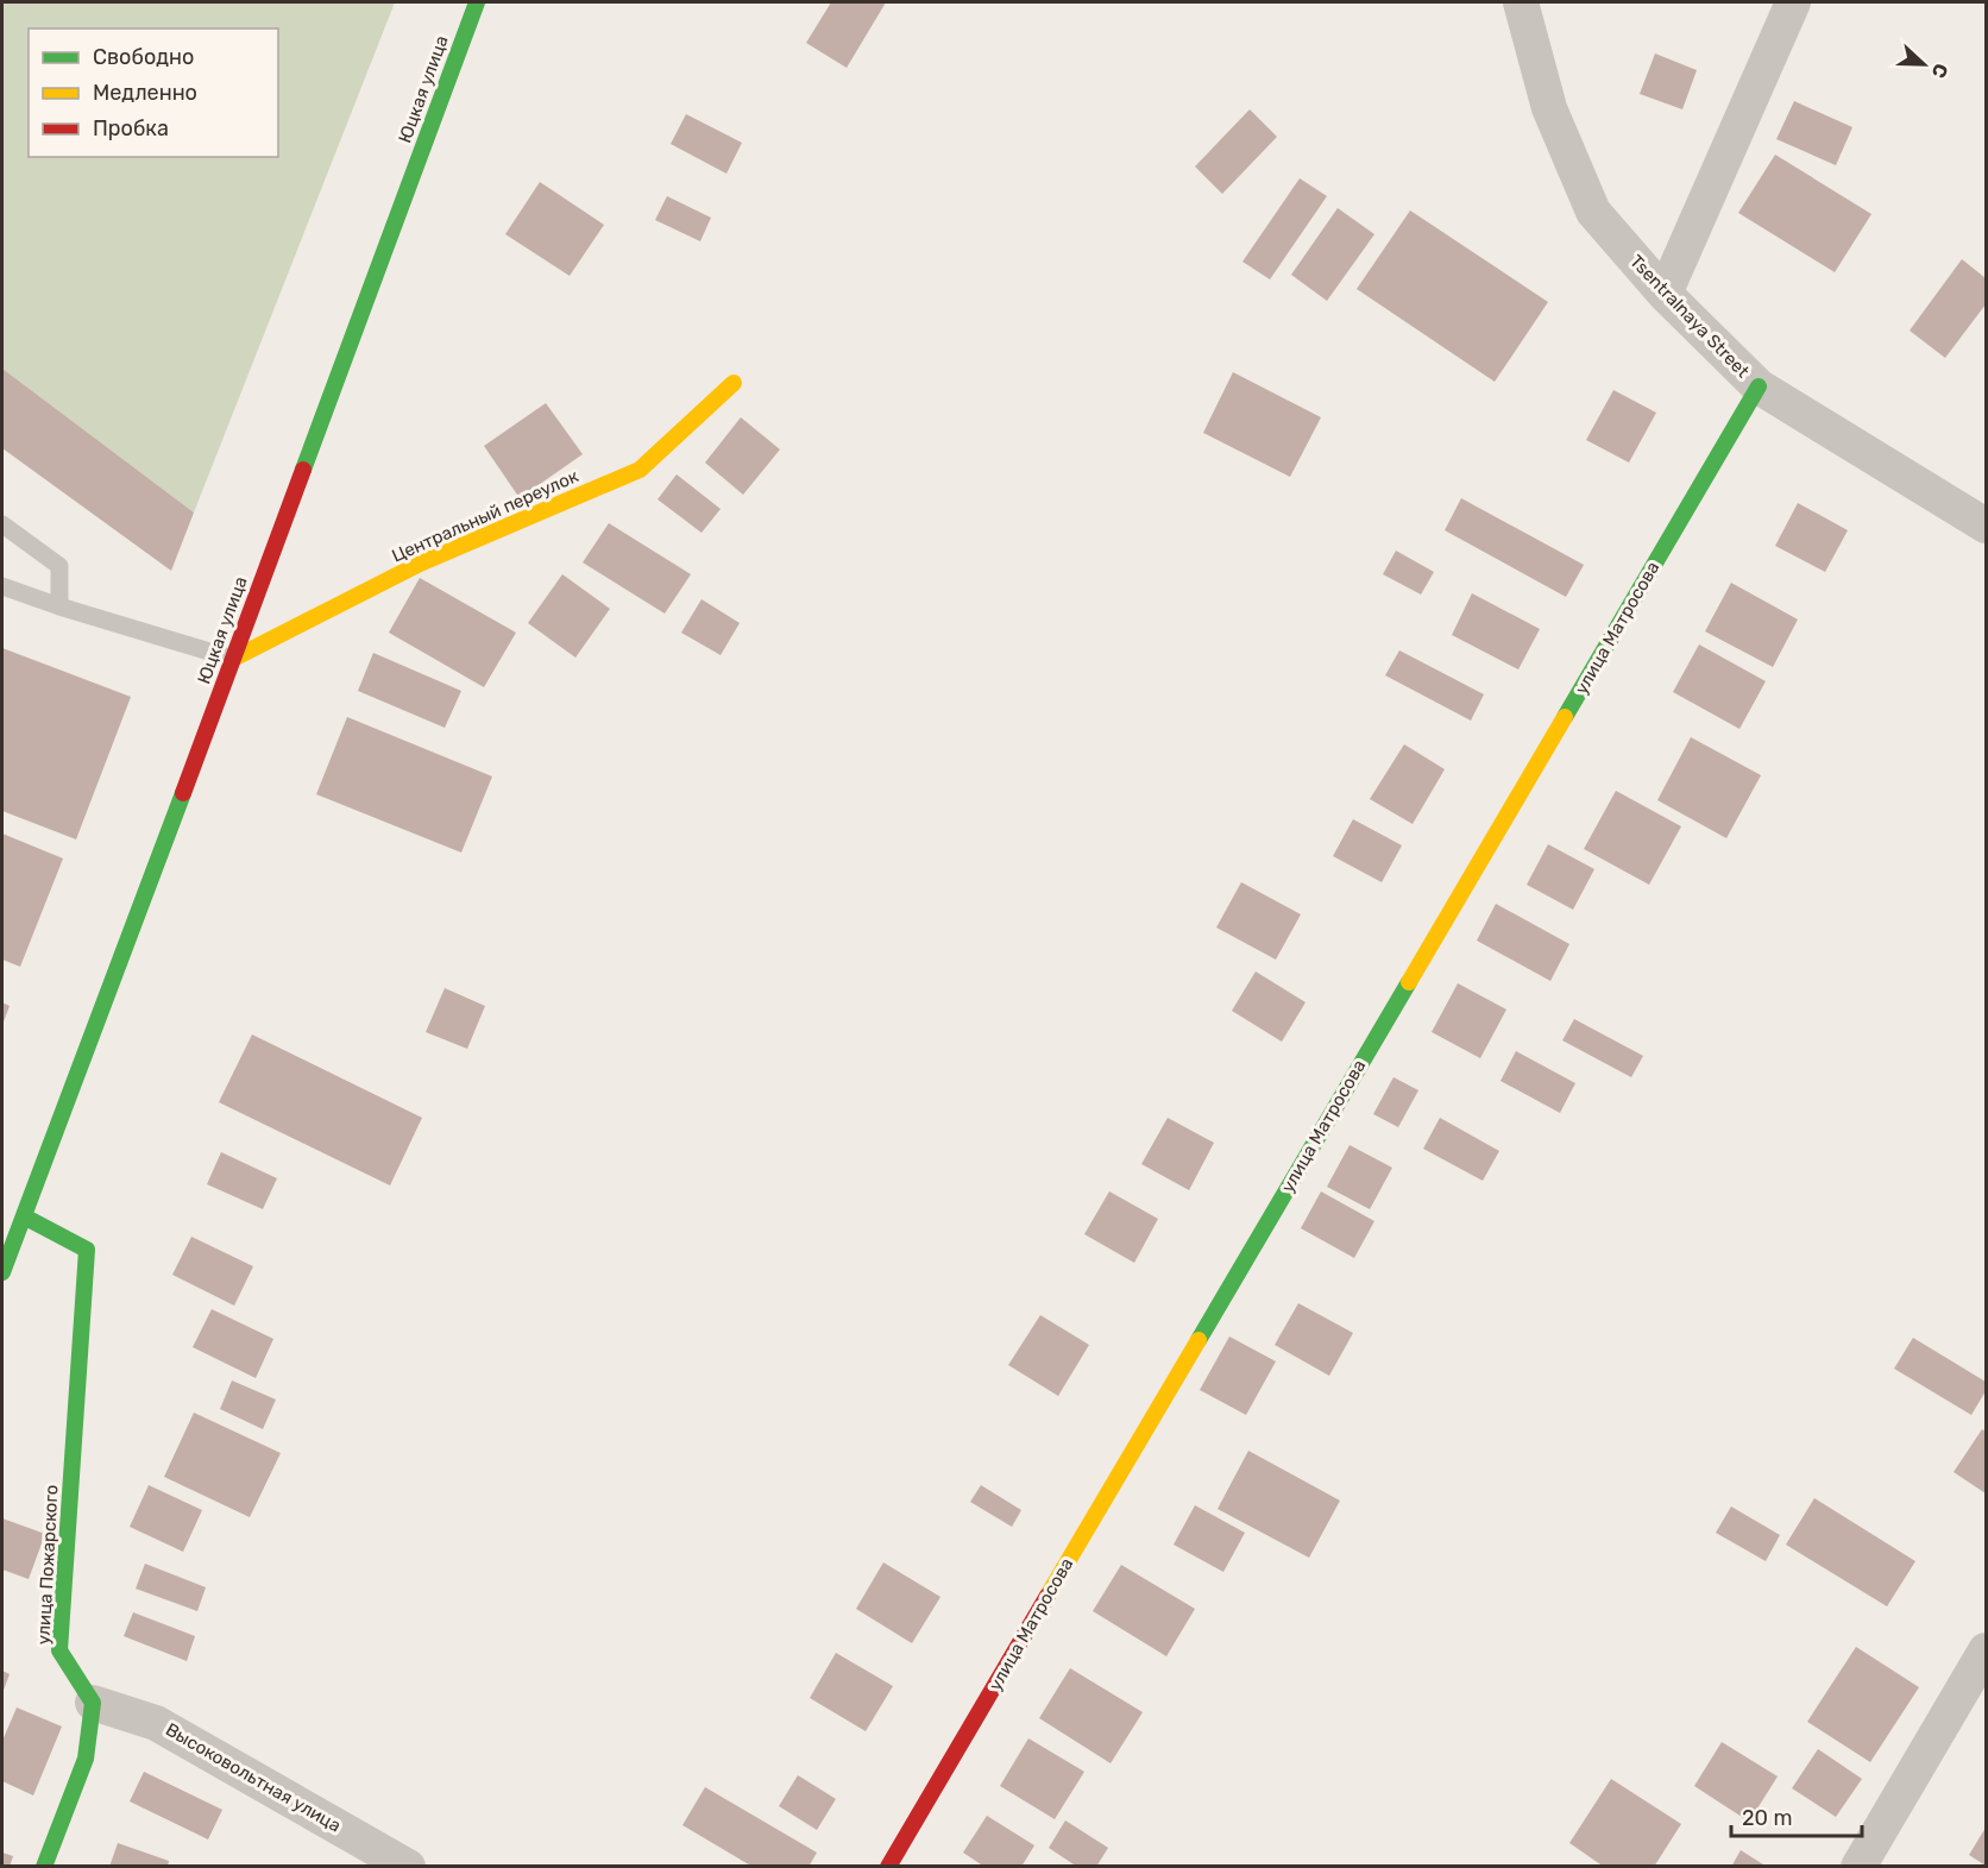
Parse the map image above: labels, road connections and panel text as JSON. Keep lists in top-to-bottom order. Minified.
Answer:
{"streets":{"street":["Юцкая улица","Tsentralnaya Street","Центральный переулок","улица Матросова","улица Пожарского","Высоковольтная улица"]},"crossings":[["Юцкая улица","Центральный переулок"],["Юцкая улица","улица Пожарского"],["Tsentralnaya Street","улица Матросова"],["улица Пожарского","Высоковольтная улица"]],"legend":["Свободно","Медленно","Пробка"],"scale_bar":"20 m","north":"right"}
